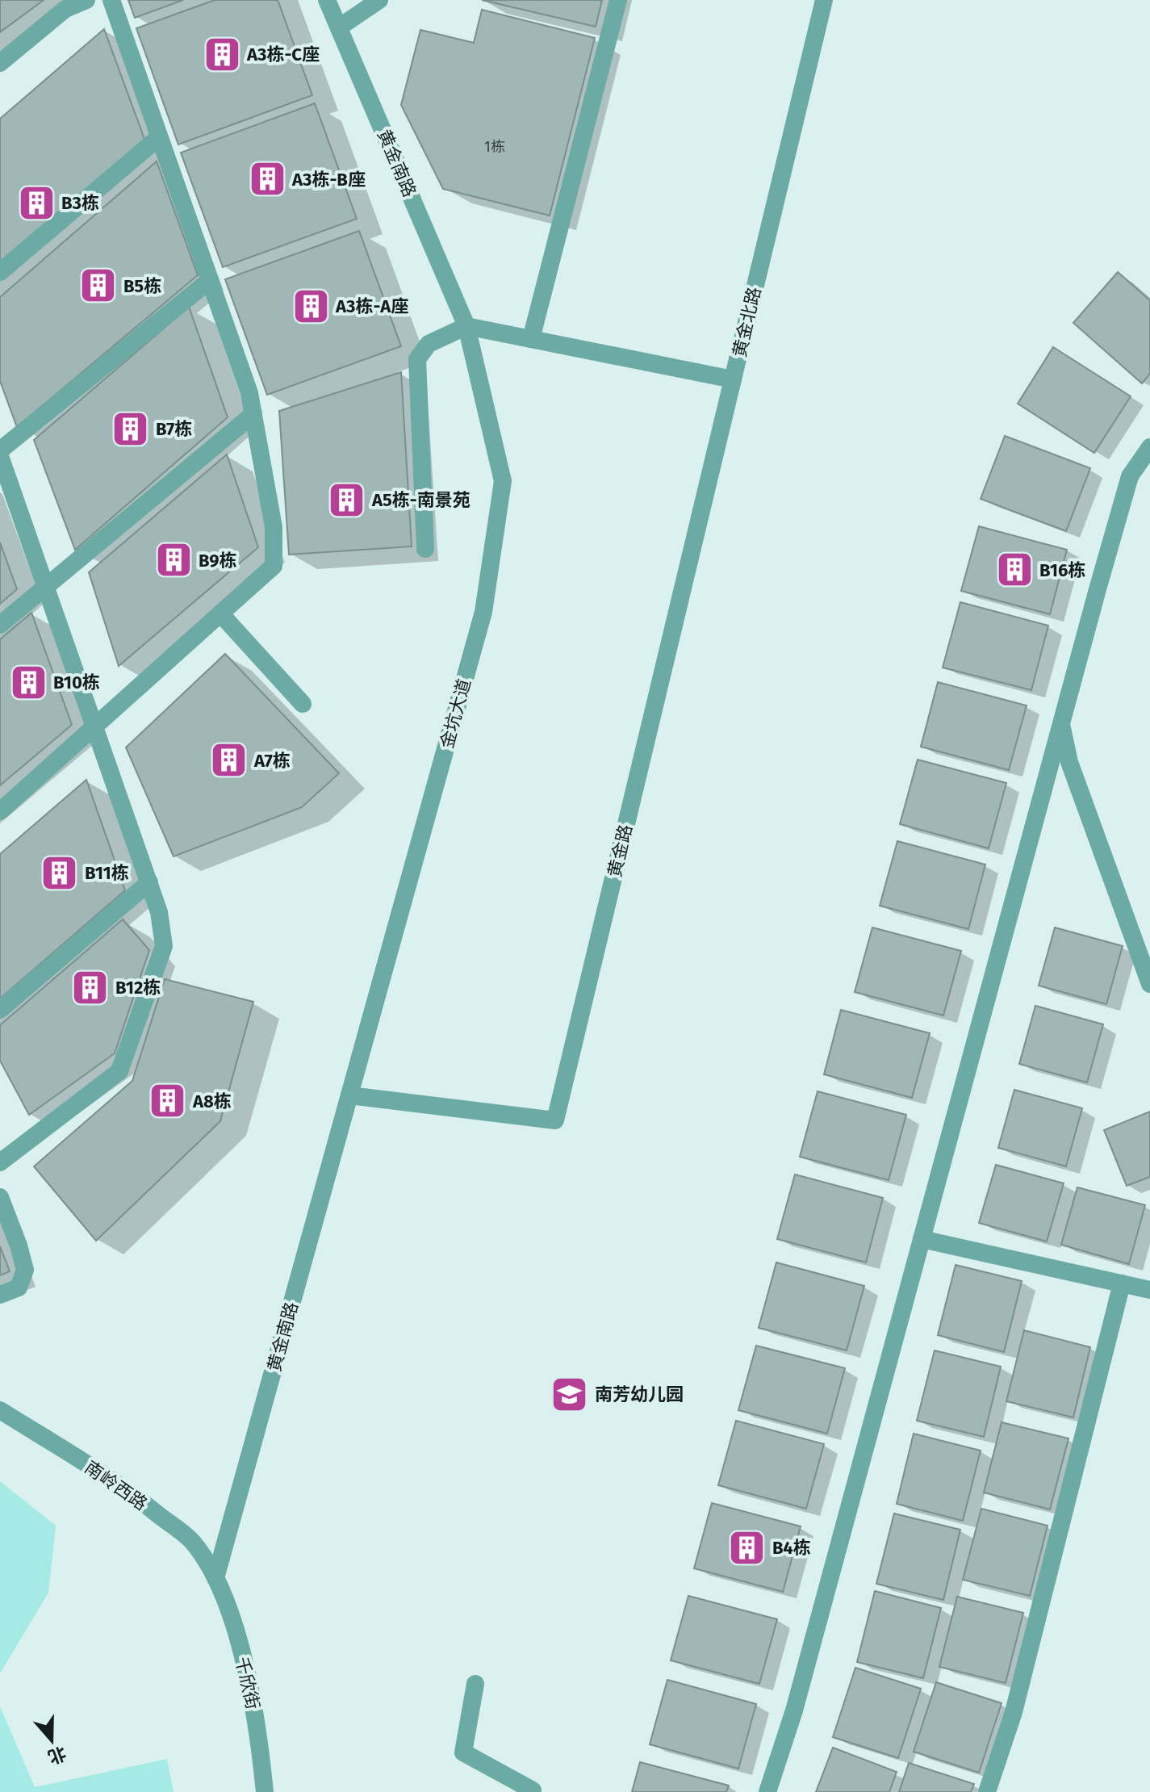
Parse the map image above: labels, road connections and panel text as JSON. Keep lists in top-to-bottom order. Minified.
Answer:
{"streets":{"street":["黄金南路","黄金北路","金坑大道","黄金路","南岭西路","千欣街"]},"crossings":[["黄金南路","黄金北路"],["黄金南路","金坑大道"],["黄金南路","黄金路"],["黄金南路","南岭西路"],["黄金南路","千欣街"],["黄金北路","金坑大道"],["黄金北路","黄金路"],["金坑大道","黄金路"],["南岭西路","千欣街"]],"places":{"building":["A3栋-C座","A3栋-B座","B3栋","B5栋","A3栋-A座","B7栋","A5栋-南景苑","B9栋","B16栋","B10栋","A7栋","B11栋","B12栋","A8栋","B4栋"],"school or university":["南芳幼儿园"]},"house_numbers":["1栋"],"north":"bottom"}
